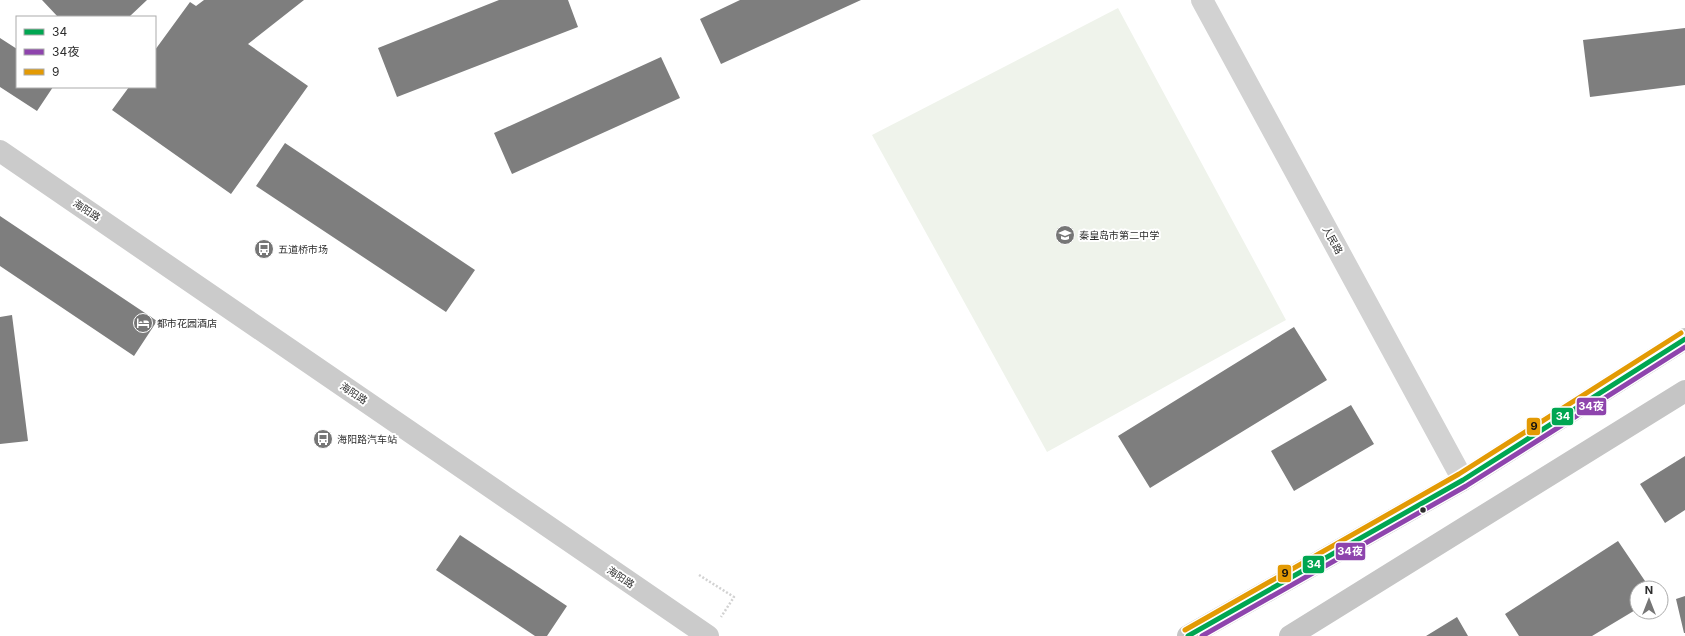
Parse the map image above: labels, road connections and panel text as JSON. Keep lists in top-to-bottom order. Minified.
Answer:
{"streets":{"main road":["海阳路"],"street":["人民路"]},"places":{"school or university":["秦皇岛市第二中学"],"bus stop":["五道桥市场","海阳路汽车站"],"hotel":["都市花园酒店"]},"lines":["transit line 9","transit line 34","transit line 34夜"],"legend":["34","34夜","9"],"north":"top"}
